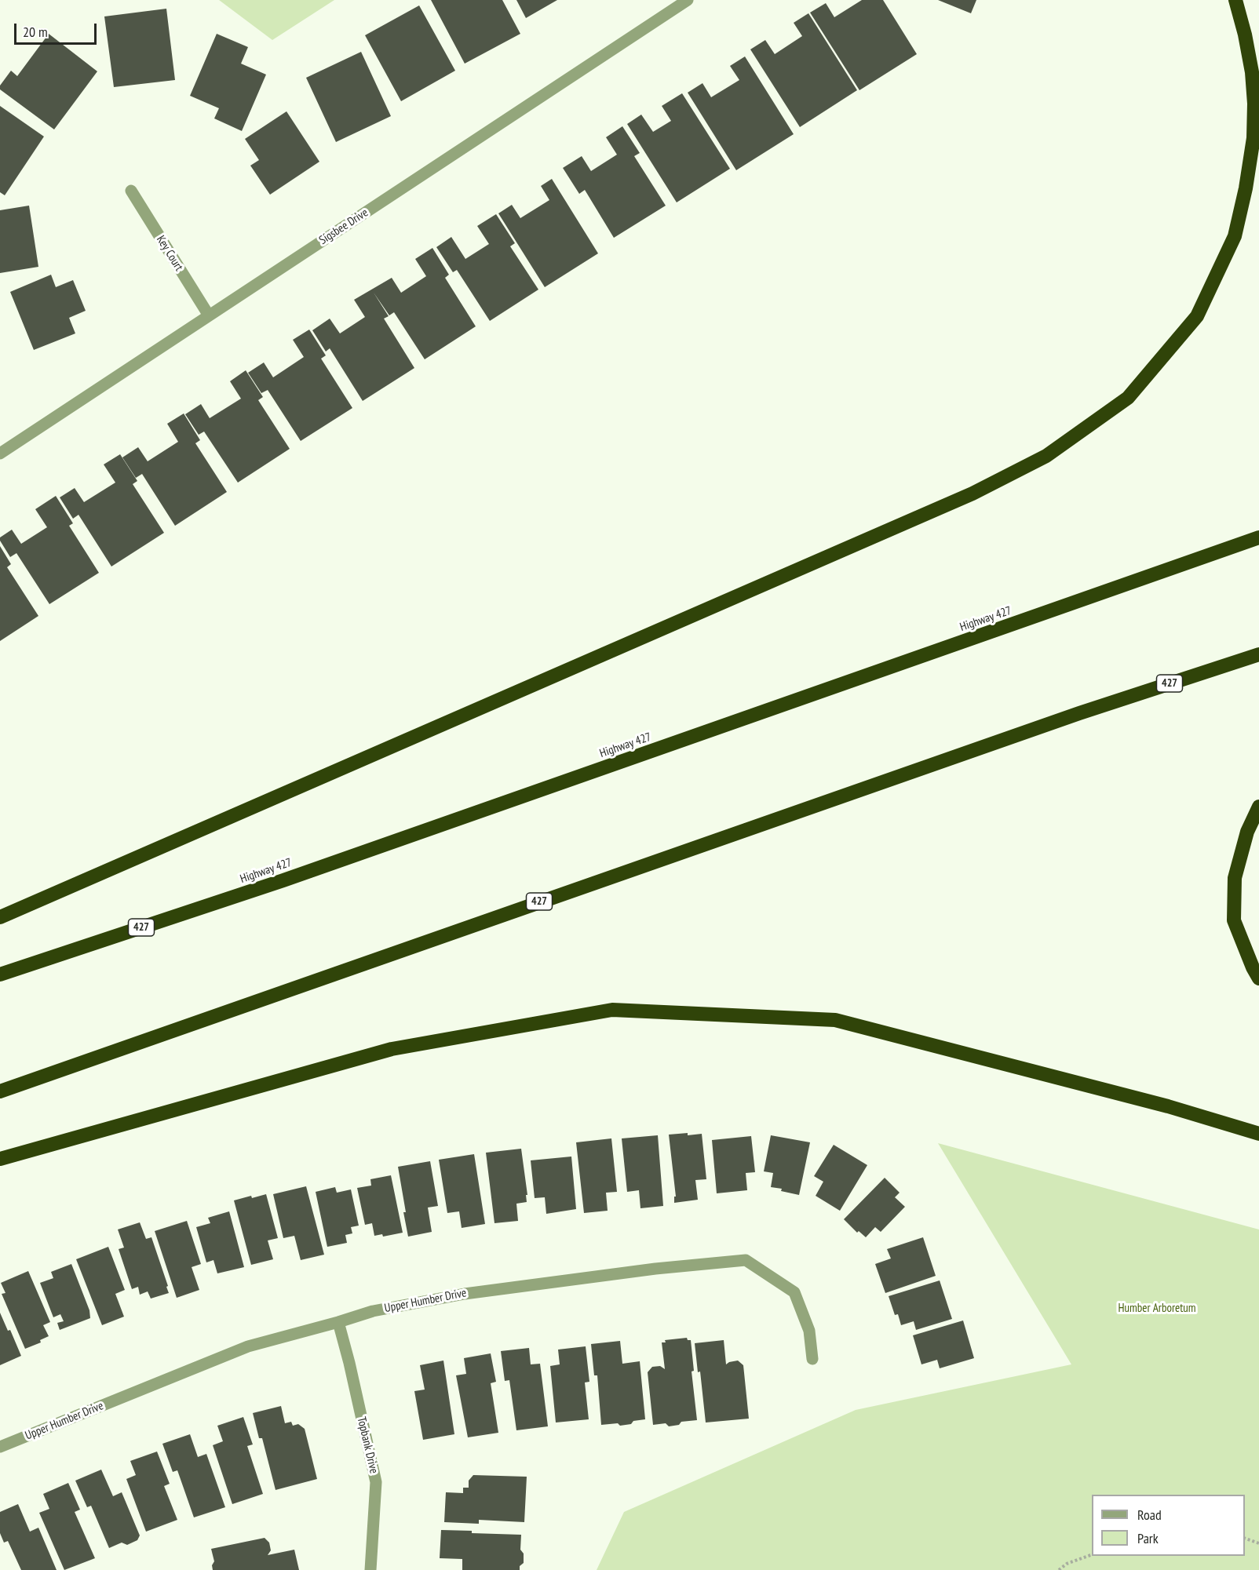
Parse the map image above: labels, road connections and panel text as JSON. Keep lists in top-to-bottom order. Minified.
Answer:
{"streets":{"highway":["Highway 427","427"],"street":["Sigsbee Drive","Key Court","Upper Humber Drive","Topbank Drive"]},"crossings":[["Sigsbee Drive","Key Court"],["Upper Humber Drive","Topbank Drive"]],"parks":["Humber Arboretum"],"legend":["Road","Park"],"scale_bar":"20 m"}
